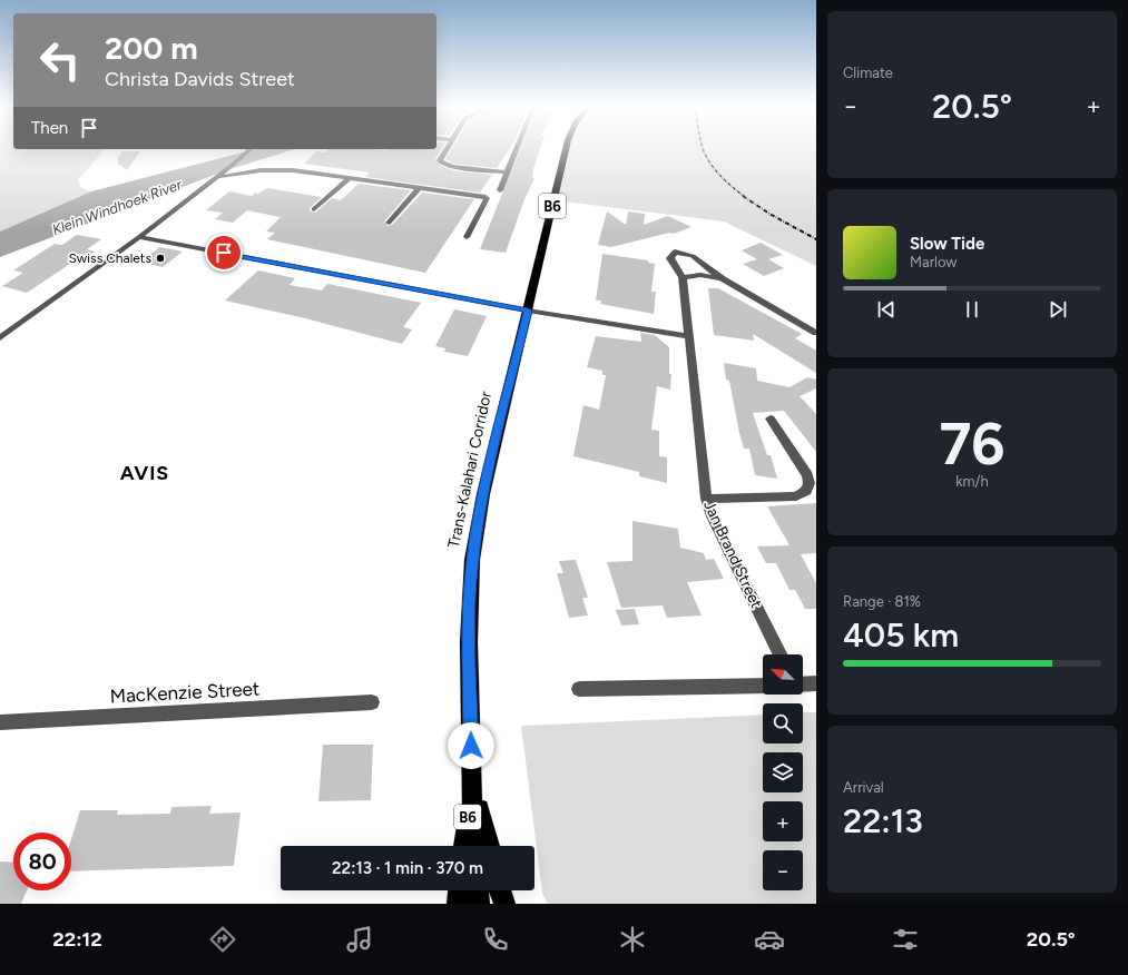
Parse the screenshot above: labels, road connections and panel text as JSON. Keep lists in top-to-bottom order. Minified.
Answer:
{"streets":{"highway":["B6","Trans-Kalahari Corridor"],"street":["Jan Brand Street","MacKenzie Street"]},"crossings":[["B6","Trans-Kalahari Corridor"]],"districts":["AVIS"],"water":["Klein Windhoek River"],"places":["Swiss Chalets"],"north":"top left","page":{"tile":["Climate",["76","km/h"],["Range · 81%","405 km"],["Arrival","22:13"]],"turn":["200 m","Christa Davids Street"],"heat":["−","20.5°","+"],"then":"Then","song":["Slow Tide","Marlow"],"map_buttons":["+","−"],"limit":"80","trip":"22:13 · 1 min · 370 m","tabs":["22:12","20.5°"]}}
